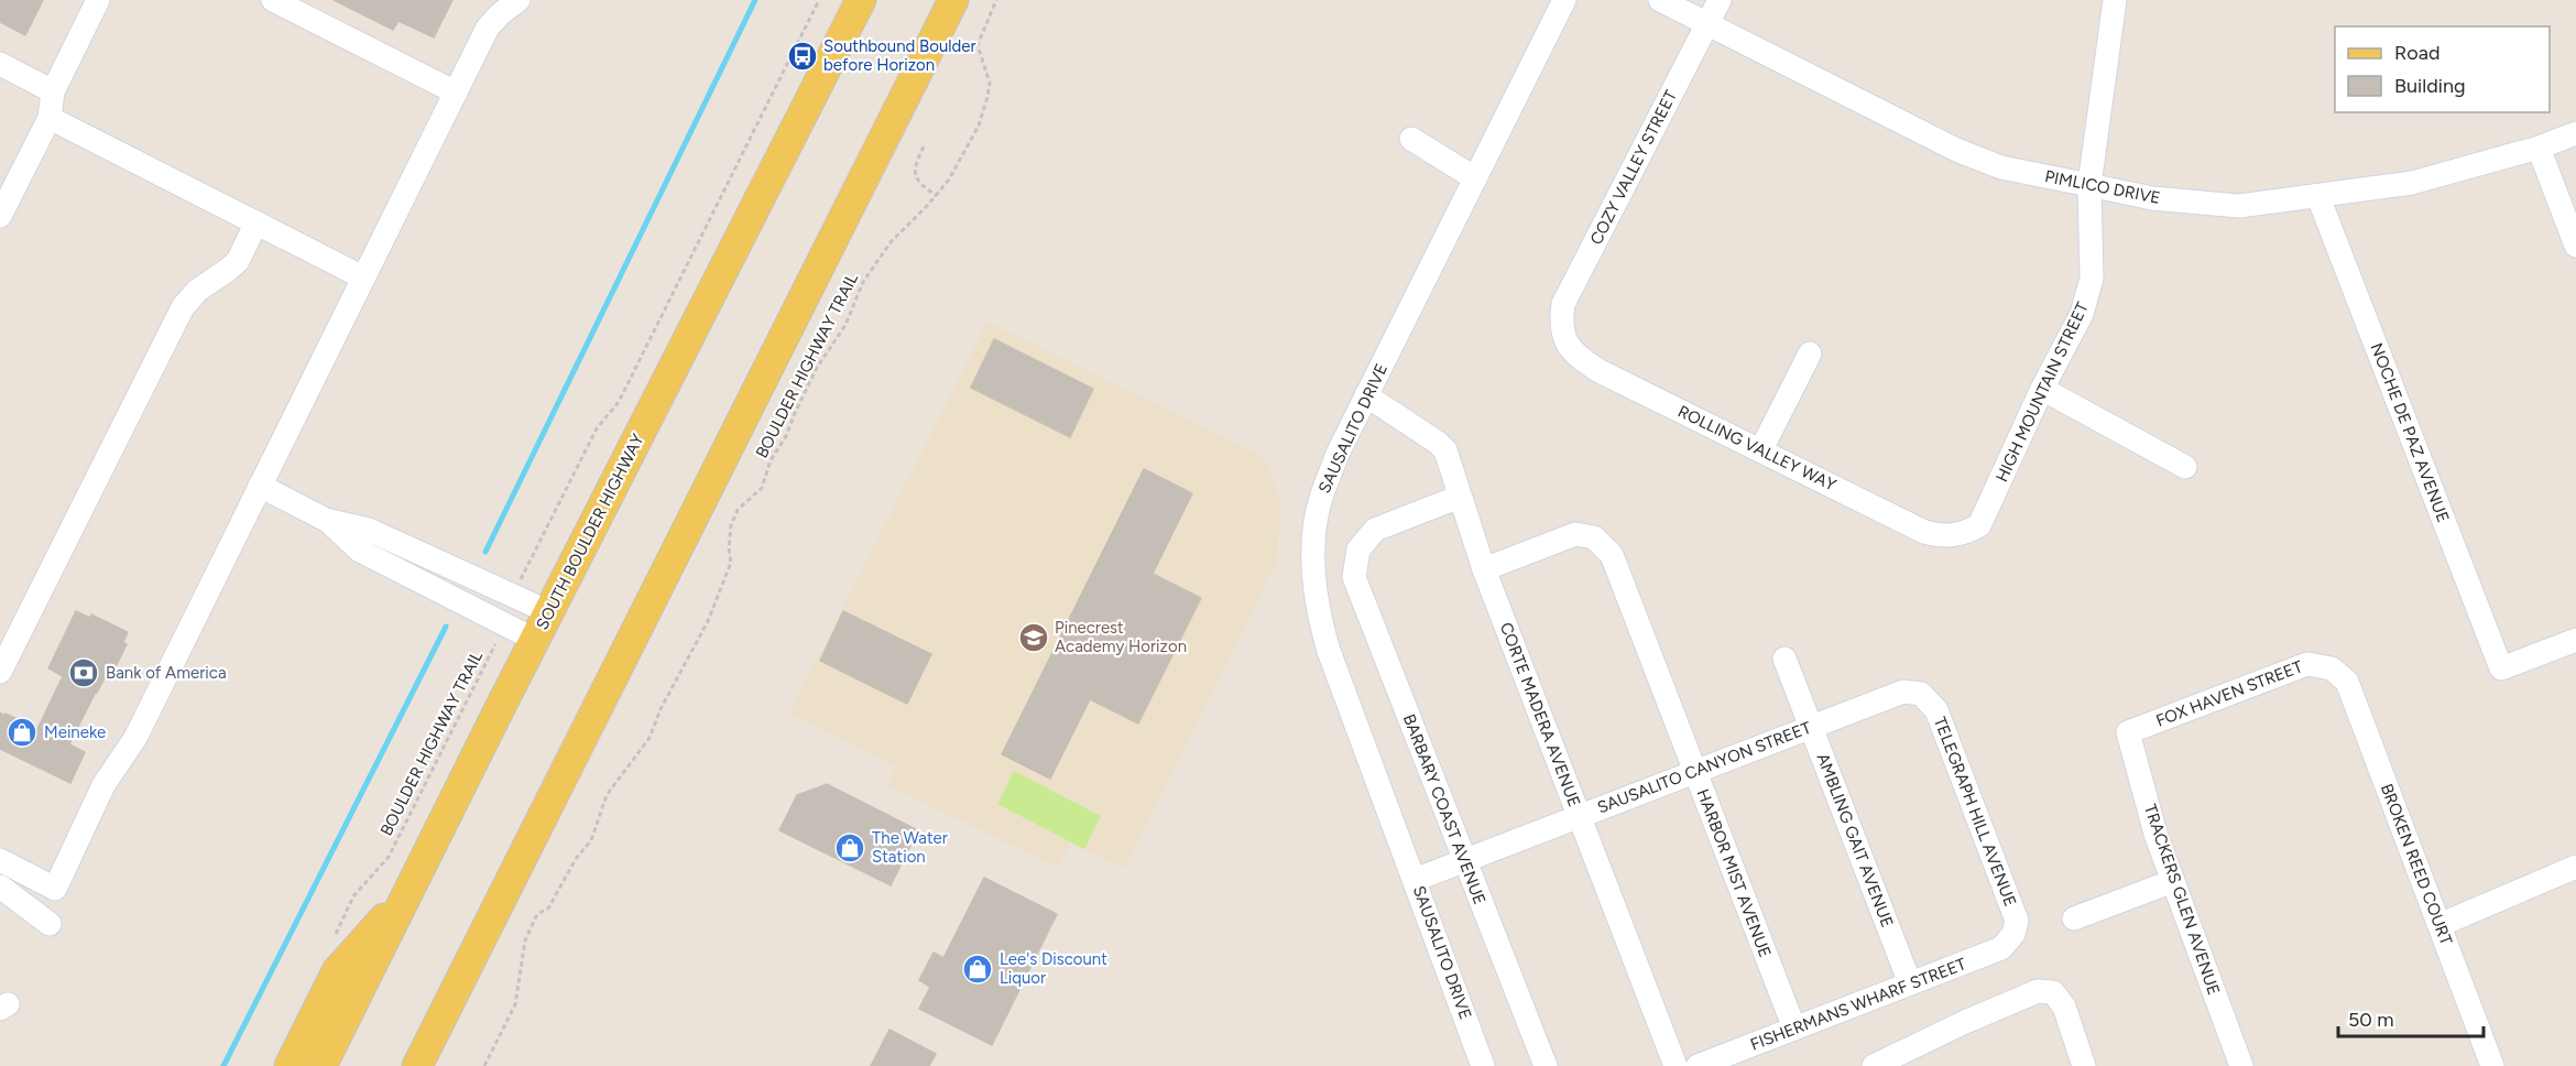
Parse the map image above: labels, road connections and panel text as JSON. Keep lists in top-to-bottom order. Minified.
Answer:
{"streets":{"main road":["SOUTH BOULDER HIGHWAY"],"street":["COZY VALLEY STREET","PIMLICO DRIVE","HIGH MOUNTAIN STREET","SAUSALITO DRIVE","NOCHE DE PAZ AVENUE","ROLLING VALLEY WAY","FOX HAVEN STREET","CORTE MADERA AVENUE","SAUSALITO CANYON STREET","BARBARY COAST AVENUE","TELEGRAPH HILL AVENUE","AMBLING GAIT AVENUE","BROKEN REED COURT","HARBOR MIST AVENUE","TRACKERS GLEN AVENUE","FISHERMANS WHARF STREET"],"path":["BOULDER HIGHWAY TRAIL"]},"crossings":[["COZY VALLEY STREET","PIMLICO DRIVE"],["COZY VALLEY STREET","ROLLING VALLEY WAY"],["PIMLICO DRIVE","HIGH MOUNTAIN STREET"],["PIMLICO DRIVE","NOCHE DE PAZ AVENUE"],["HIGH MOUNTAIN STREET","ROLLING VALLEY WAY"],["SAUSALITO DRIVE","CORTE MADERA AVENUE"],["SAUSALITO DRIVE","SAUSALITO CANYON STREET"],["FOX HAVEN STREET","BROKEN REED COURT"],["FOX HAVEN STREET","TRACKERS GLEN AVENUE"],["CORTE MADERA AVENUE","SAUSALITO CANYON STREET"],["CORTE MADERA AVENUE","BARBARY COAST AVENUE"],["CORTE MADERA AVENUE","HARBOR MIST AVENUE"],["SAUSALITO CANYON STREET","BARBARY COAST AVENUE"],["SAUSALITO CANYON STREET","TELEGRAPH HILL AVENUE"],["SAUSALITO CANYON STREET","AMBLING GAIT AVENUE"],["SAUSALITO CANYON STREET","HARBOR MIST AVENUE"],["TELEGRAPH HILL AVENUE","FISHERMANS WHARF STREET"],["AMBLING GAIT AVENUE","FISHERMANS WHARF STREET"],["HARBOR MIST AVENUE","FISHERMANS WHARF STREET"]],"places":{"bus stop":["Southbound Boulder before Horizon"],"school or university":["Pinecrest Academy Horizon"],"bank":["Bank of America"],"shop":["Meineke","The Water Station","Lee's Discount Liquor"]},"legend":["Road","Building"],"scale_bar":"50 m"}
